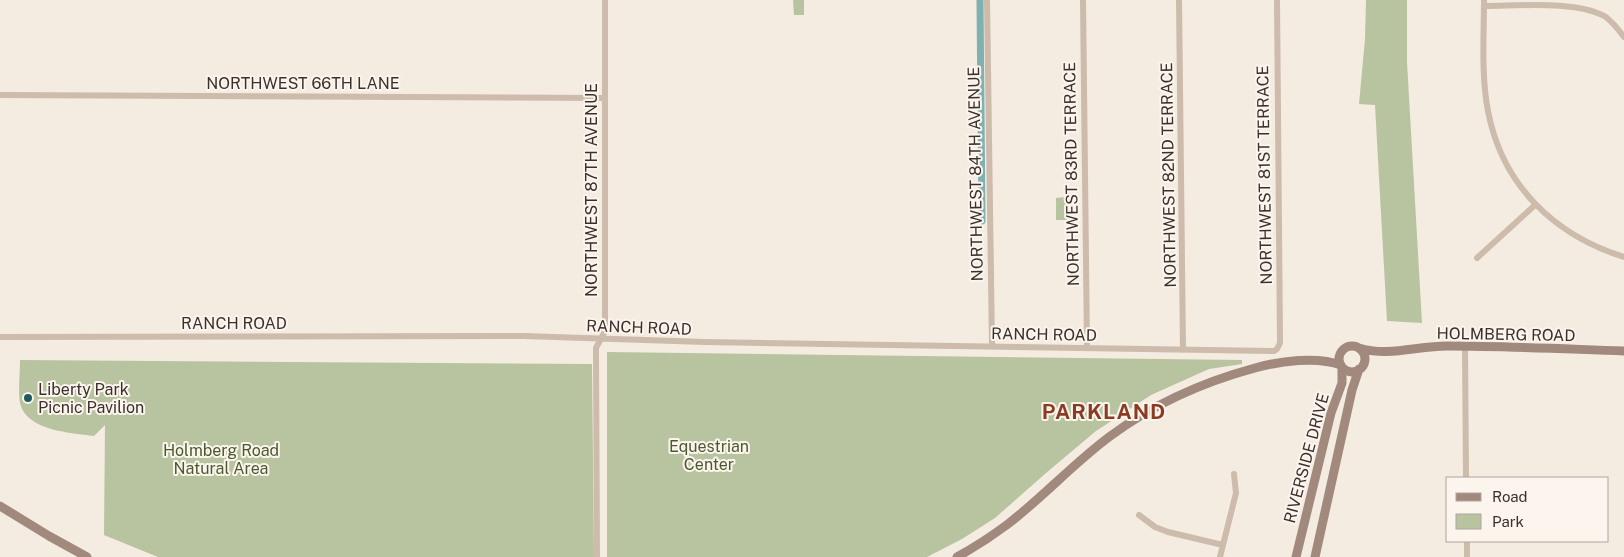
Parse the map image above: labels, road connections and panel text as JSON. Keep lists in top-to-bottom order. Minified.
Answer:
{"streets":{"street":["NORTHWEST 66TH LANE","NORTHWEST 84TH AVENUE","NORTHWEST 83RD TERRACE","NORTHWEST 82ND TERRACE","NORTHWEST 81ST TERRACE","NORTHWEST 87TH AVENUE","RANCH ROAD","HOLMBERG ROAD","RIVERSIDE DRIVE"]},"crossings":[["NORTHWEST 66TH LANE","NORTHWEST 87TH AVENUE"],["NORTHWEST 84TH AVENUE","RANCH ROAD"],["NORTHWEST 83RD TERRACE","RANCH ROAD"],["NORTHWEST 82ND TERRACE","RANCH ROAD"],["NORTHWEST 81ST TERRACE","RANCH ROAD"],["NORTHWEST 87TH AVENUE","RANCH ROAD"],["HOLMBERG ROAD","RIVERSIDE DRIVE"]],"districts":["PARKLAND"],"parks":["Equestrian Center","Holmberg Road Natural Area"],"places":["Liberty Park Picnic Pavilion"],"legend":["Road","Park"]}
